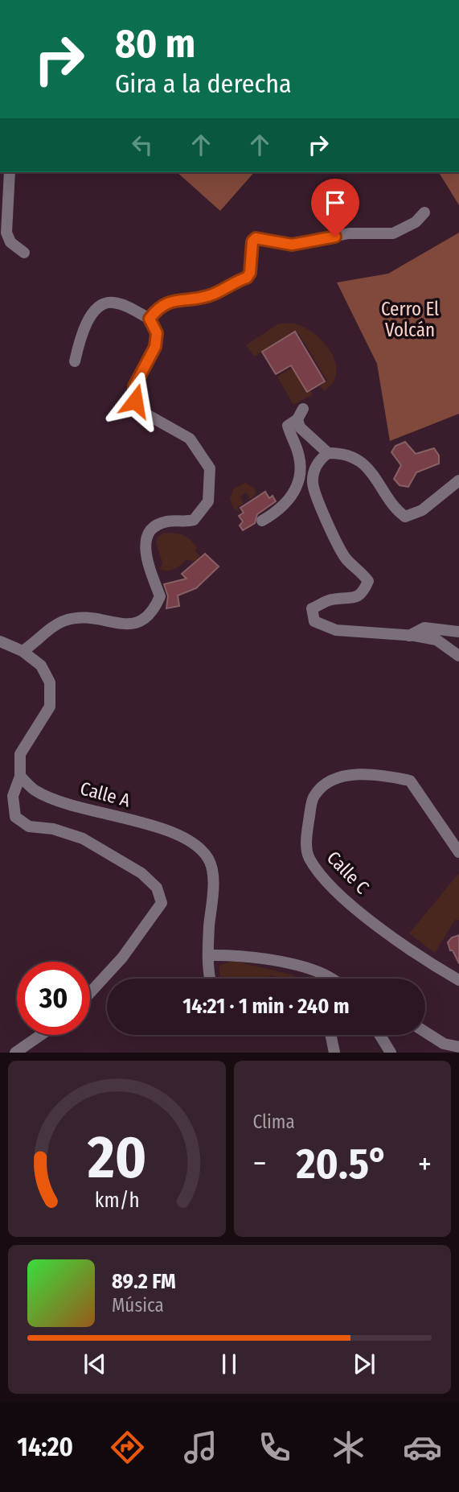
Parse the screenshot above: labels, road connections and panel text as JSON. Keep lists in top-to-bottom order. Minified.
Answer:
{"streets":{"street":["Calle A","Calle C"]},"parks":["Cerro El Volcán"],"page":{"turn":["80 m","Gira a la derecha"],"limit":"30","trip":"14:21 · 1 min · 240 m","tile":"Clima","heat":["−","20.5°","+"],"song":["89.2 FM","Música"],"tabs":"14:20","gauge":["20","km/h"]}}
